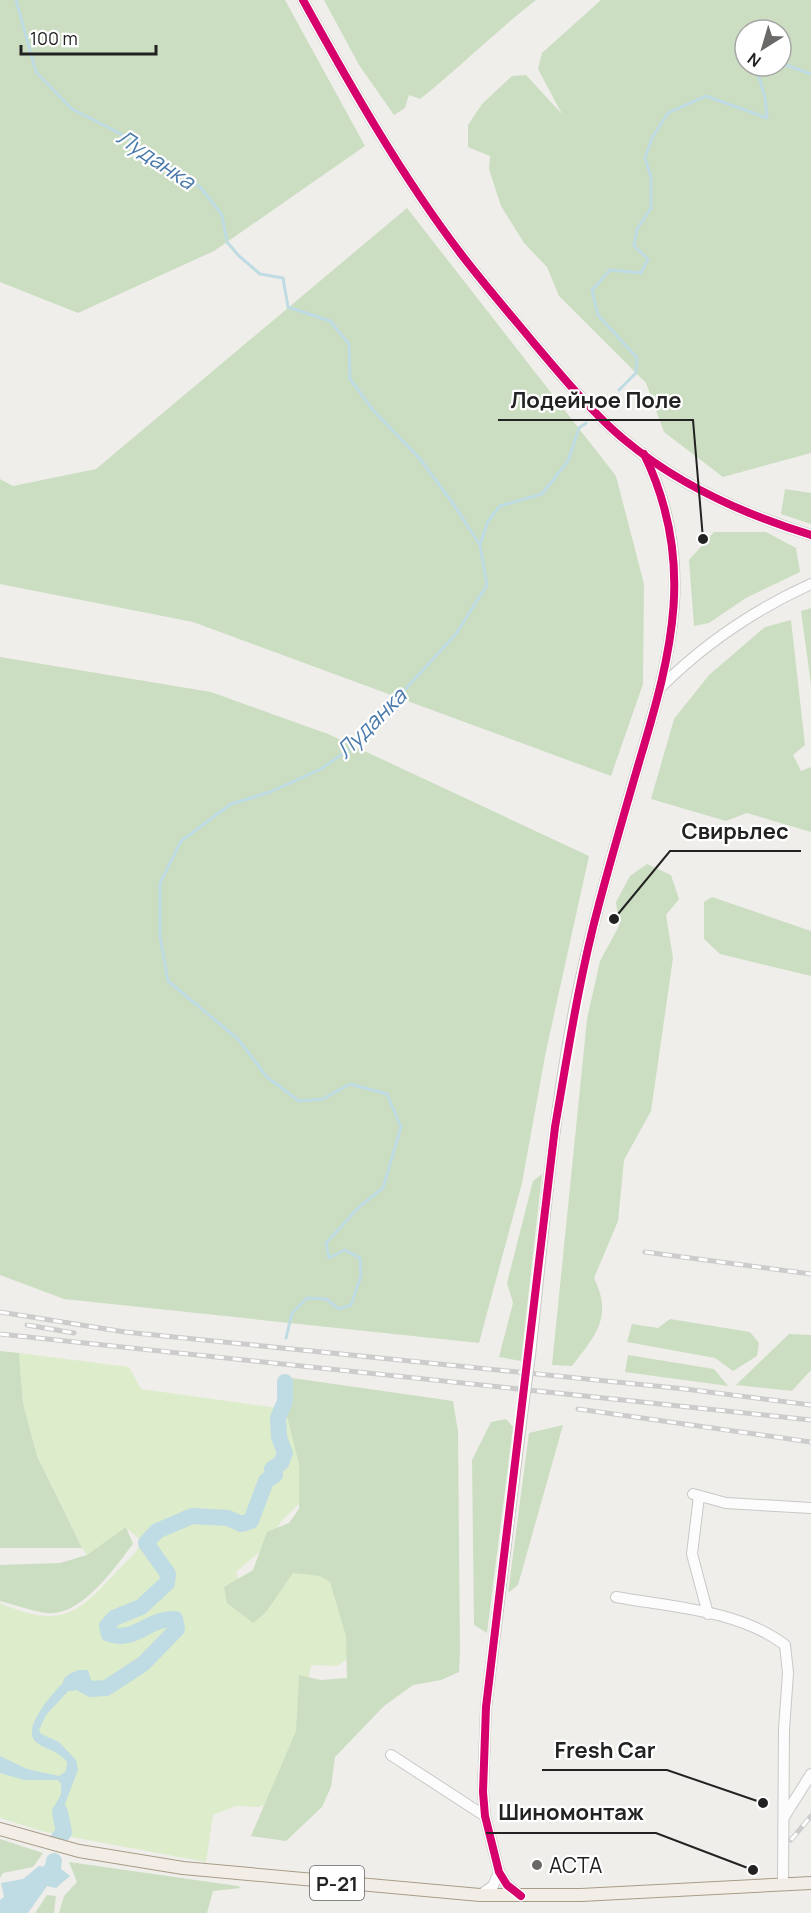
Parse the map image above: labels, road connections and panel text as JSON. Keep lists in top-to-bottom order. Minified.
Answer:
{"streets":{"main road":["Р-21"]},"water":["Луданка"],"places":["Лодейное Поле","Свирьлес","Fresh Car","АСТА","Шиномонтаж"],"scale_bar":"100 m","north":"bottom left"}
